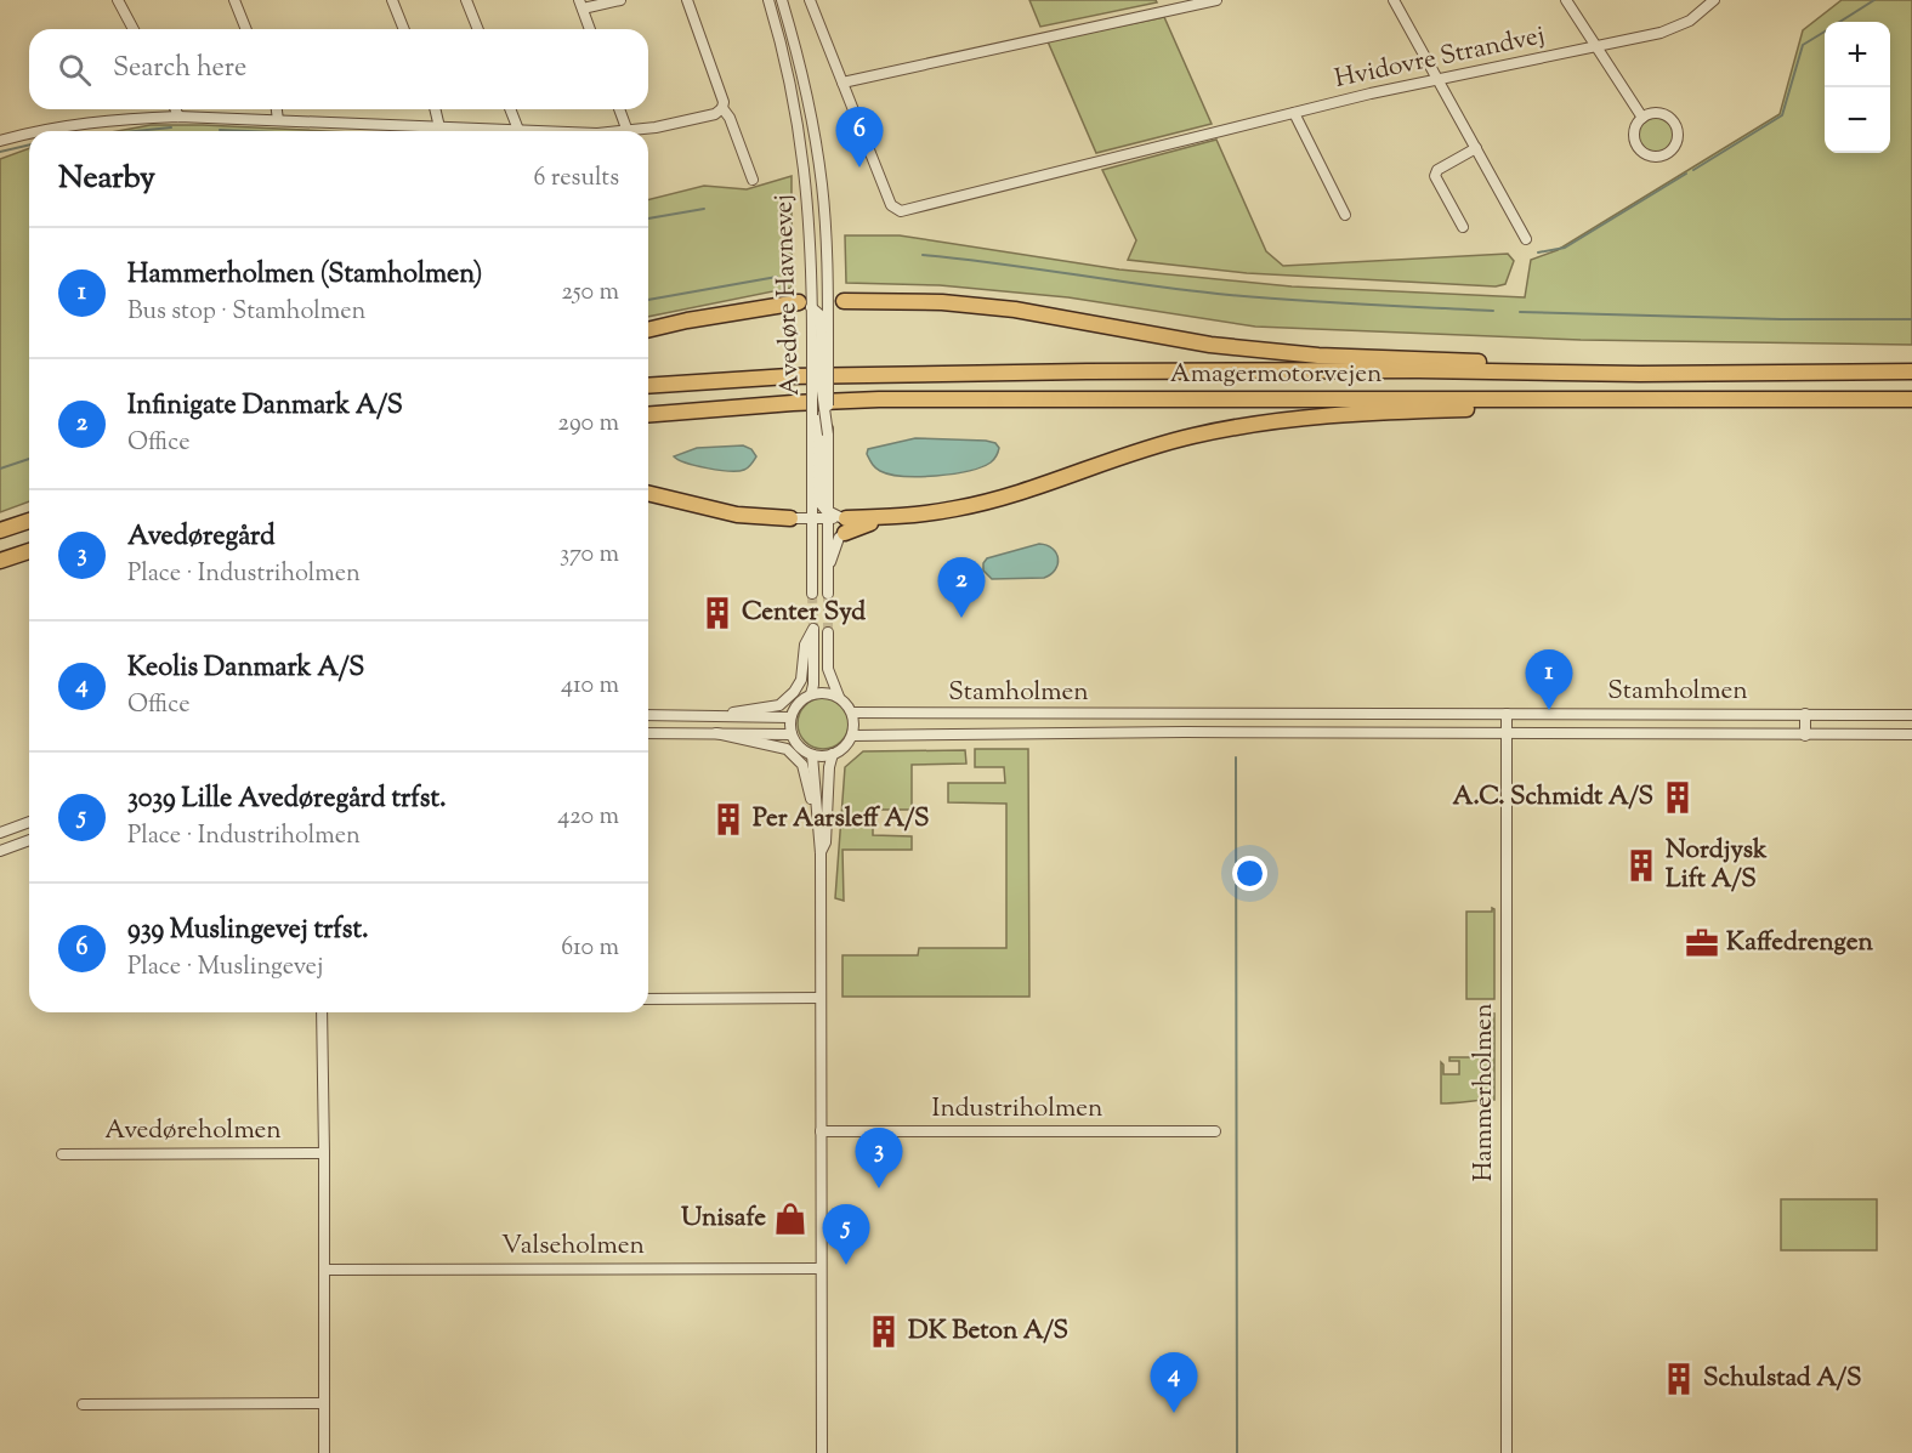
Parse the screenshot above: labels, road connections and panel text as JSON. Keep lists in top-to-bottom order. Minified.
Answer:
{"streets":{"highway":["Amagermotorvejen"],"street":["Hvidovre Strandvej","Avedøre Havnevej","Stamholmen","Hammerholmen","Industriholmen","Avedøreholmen","Valseholmen"]},"crossings":[["Stamholmen","Hammerholmen"]],"places":{"building":["Center Syd","A.C. Schmidt A/S","Per Aarsleff A/S","Nordjysk Lift A/S","DK Beton A/S","Schulstad A/S"],"office":["Kaffedrengen"],"shop":["Unisafe"]},"page":{"map_buttons":["+","−"],"search":"Search here","pins":["6","2","1","3","5","4"],"heading":["Nearby","6 results"],"list":[{"mark":"1","name":"Hammerholmen (Stamholmen)","note":"Bus stop · Stamholmen","value":"250 m"},{"mark":"2","name":"Infinigate Danmark A/S","note":"Office","value":"290 m"},{"mark":"3","name":"Avedøregård","note":"Place · Industriholmen","value":"370 m"},{"mark":"4","name":"Keolis Danmark A/S","note":"Office","value":"410 m"},{"mark":"5","name":"3039 Lille Avedøregård trfst.","note":"Place · Industriholmen","value":"420 m"},{"mark":"6","name":"939 Muslingevej trfst.","note":"Place · Muslingevej","value":"610 m"}]}}
